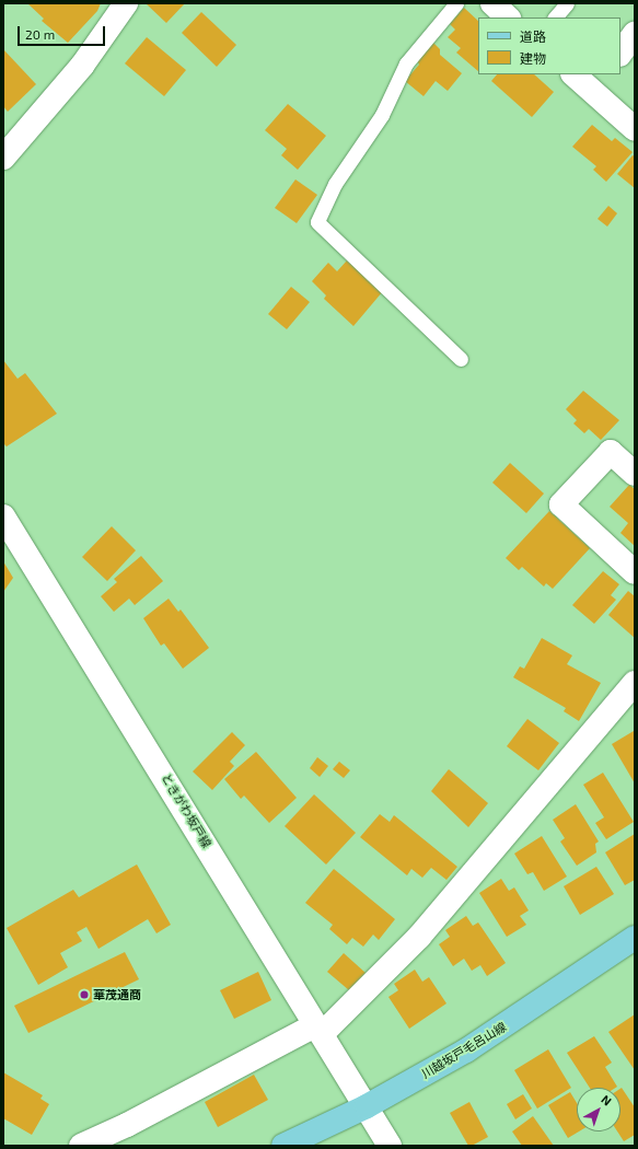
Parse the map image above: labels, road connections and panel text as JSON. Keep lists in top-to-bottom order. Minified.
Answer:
{"streets":{"main road":["川越坂戸毛呂山線"],"street":["ときがわ坂戸線"]},"crossings":[["ときがわ坂戸線","川越坂戸毛呂山線"]],"places":["華茂通商"],"legend":["道路","建物"],"scale_bar":"20 m","north":"top right"}
